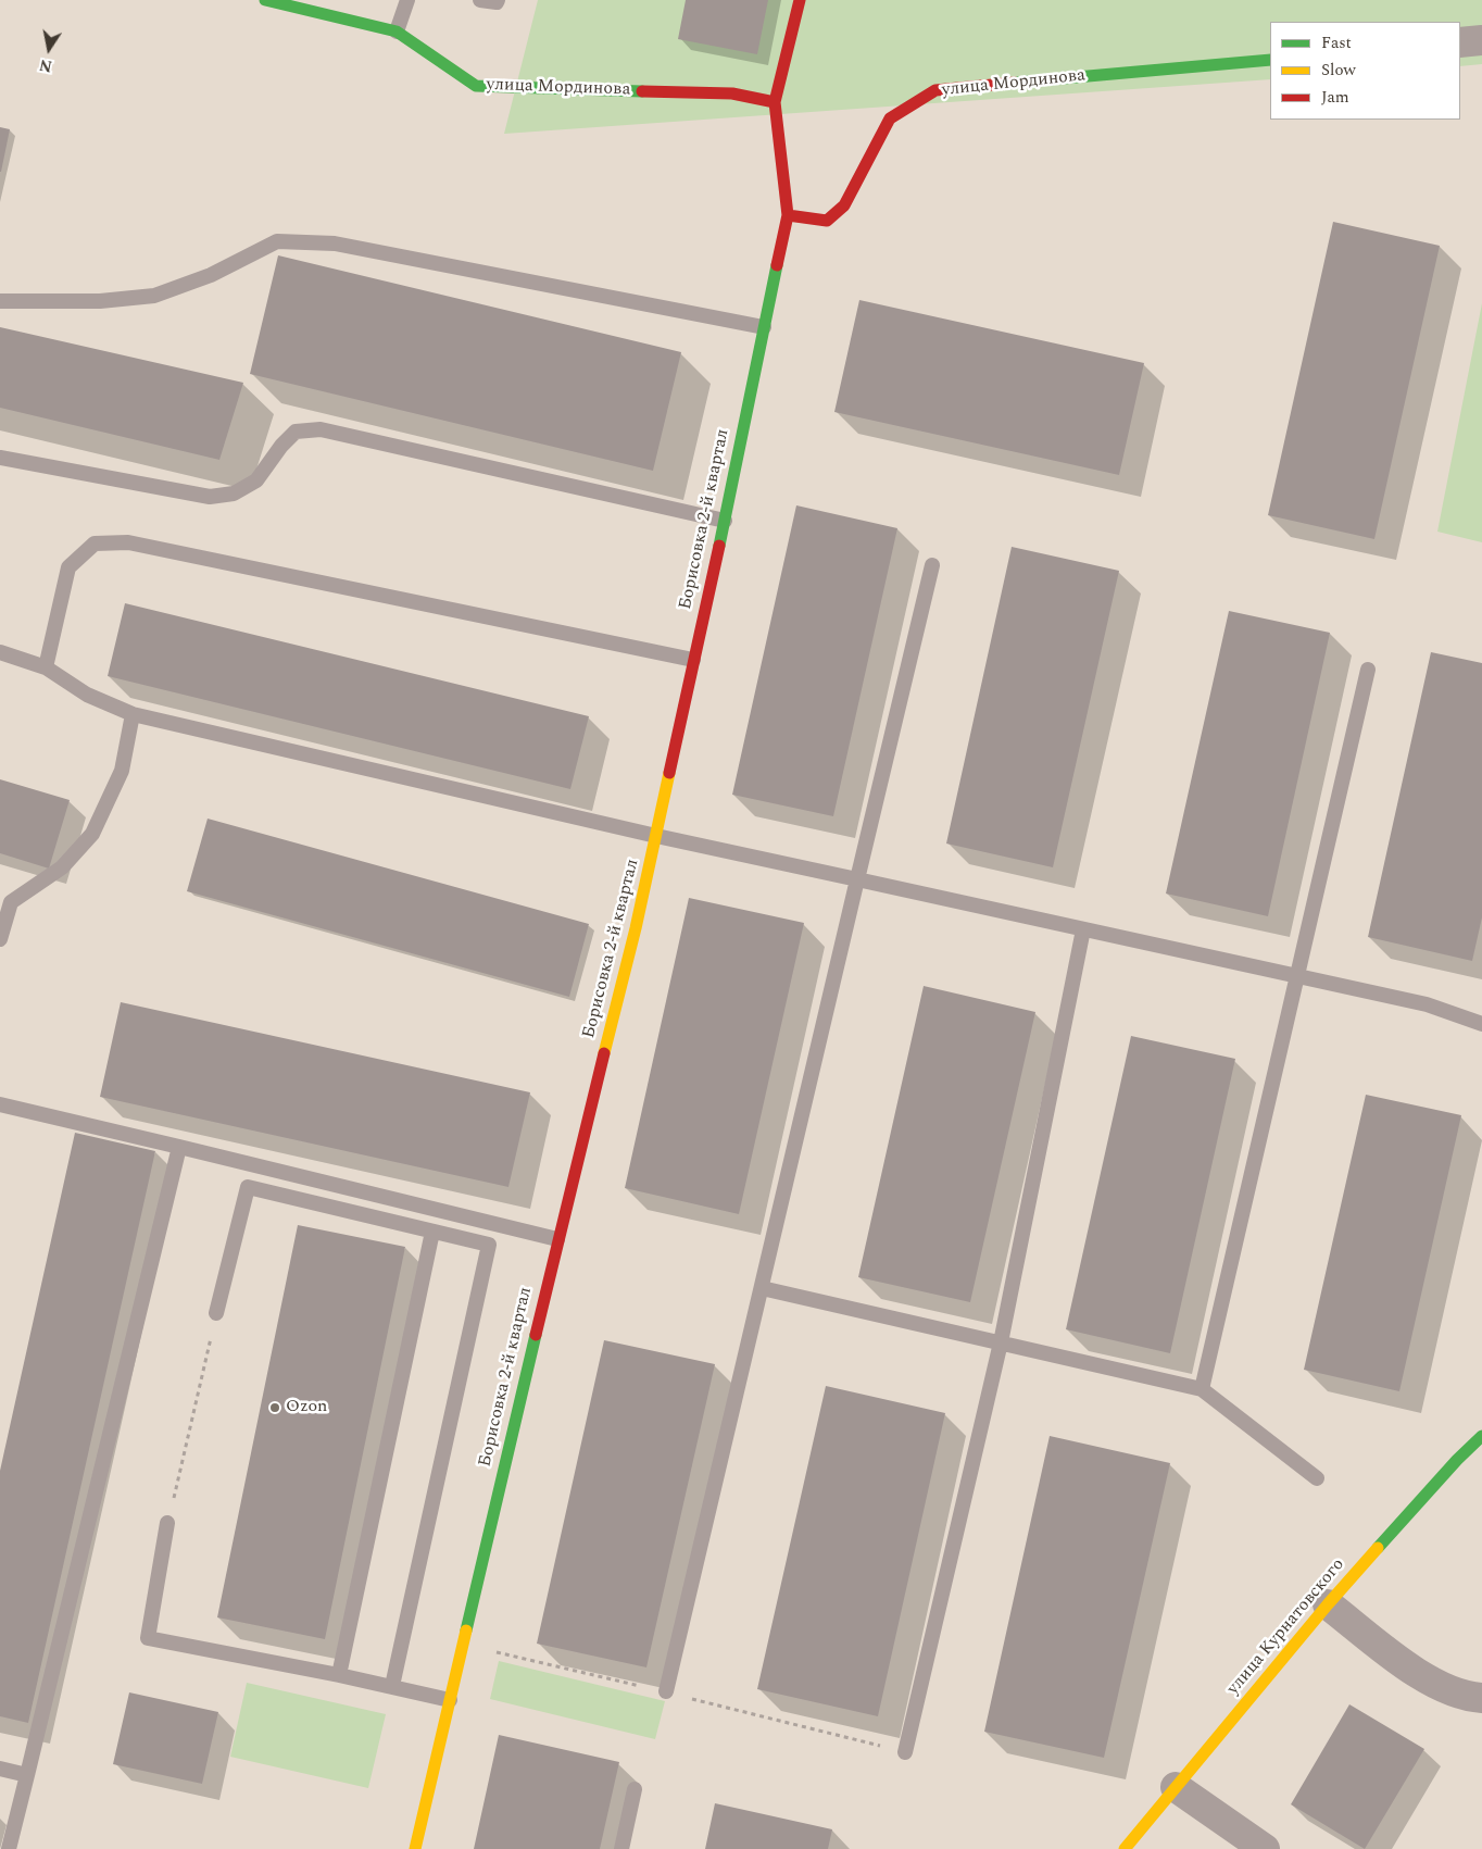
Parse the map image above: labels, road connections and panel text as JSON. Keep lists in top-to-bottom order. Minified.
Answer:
{"streets":{"street":["улица Мординова","Борисовка 2-й квартал","улица Курнатовского"]},"crossings":[["улица Мординова","Борисовка 2-й квартал"]],"places":["Ozon"],"legend":["Fast","Slow","Jam"],"north":"bottom"}
